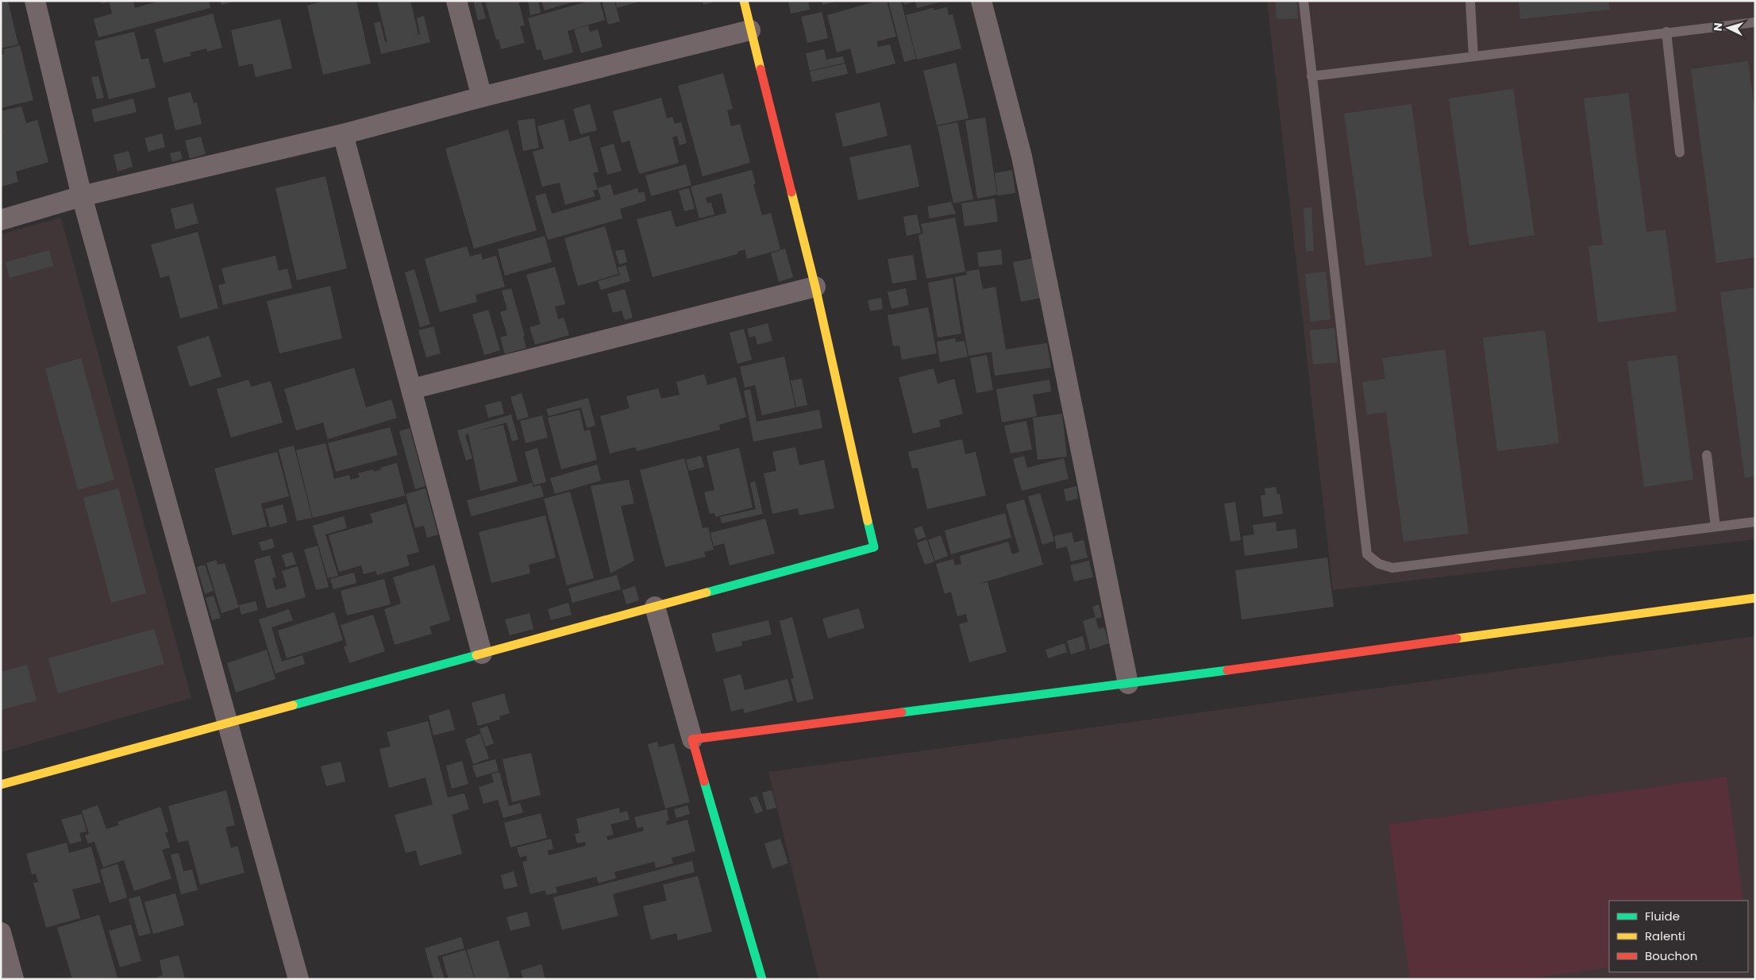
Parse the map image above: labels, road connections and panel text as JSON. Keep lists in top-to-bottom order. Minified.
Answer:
{"legend":["Fluide","Ralenti","Bouchon"],"north":"left"}
